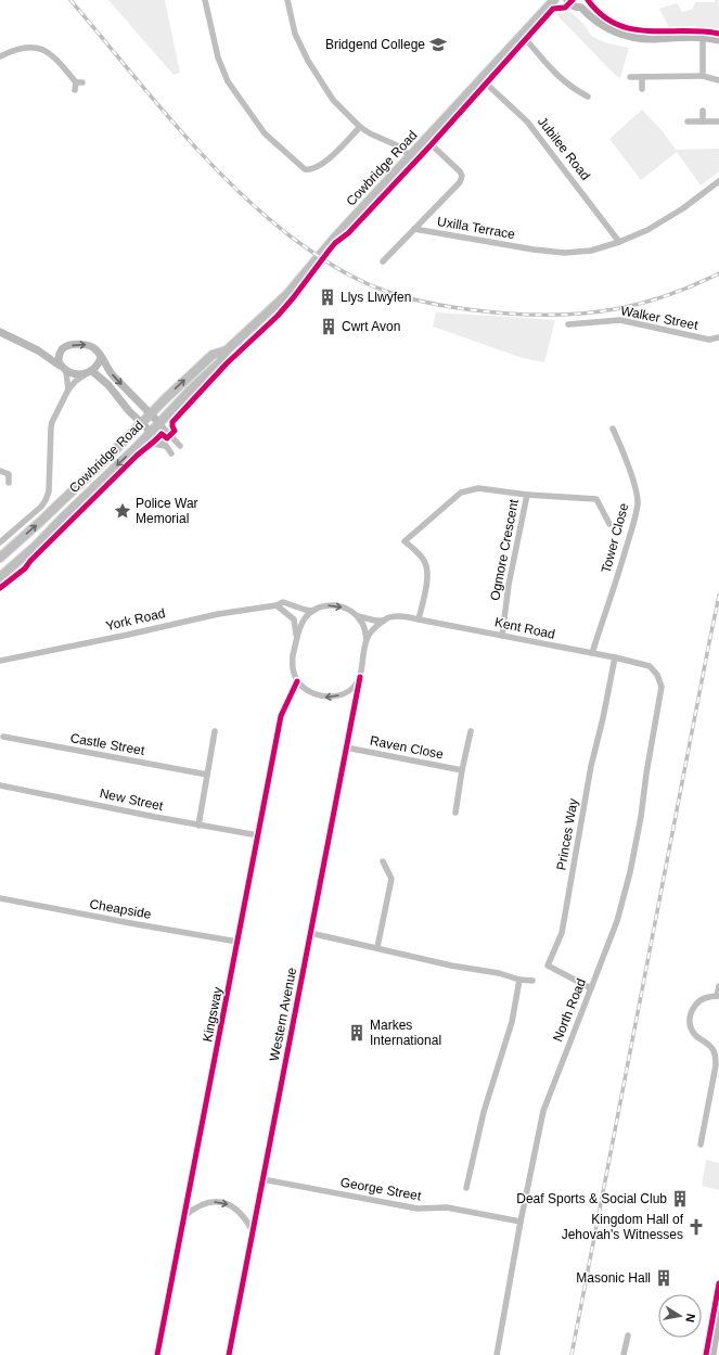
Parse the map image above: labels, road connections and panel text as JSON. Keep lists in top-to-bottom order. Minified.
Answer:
{"streets":{"main road":["Cowbridge Road"],"street":["Jubilee Road","Uxilla Terrace","Walker Street","Tower Close","Ogmore Crescent","York Road","Kent Road","Castle Street","Raven Close","New Street","Princes Way","Cheapside","North Road","Kingsway","Western Avenue","George Street"]},"crossings":[["Jubilee Road","Cowbridge Road"],["Jubilee Road","Uxilla Terrace"],["Cowbridge Road","Uxilla Terrace"],["Tower Close","Kent Road"],["Ogmore Crescent","Kent Road"],["York Road","Kent Road"],["York Road","Kingsway"],["York Road","Western Avenue"],["Kent Road","Princes Way"],["Kent Road","North Road"],["Kent Road","Kingsway"],["Kent Road","Western Avenue"],["Raven Close","Western Avenue"],["New Street","Kingsway"],["Princes Way","North Road"],["Cheapside","Kingsway"],["North Road","George Street"],["Kingsway","Western Avenue"],["Western Avenue","George Street"]],"places":{"school or university":["Bridgend College"],"building":["Llys Llwyfen","Cwrt Avon","Markes International","Deaf Sports & Social Club","Masonic Hall"],"place":["Police War Memorial"],"church":["Kingdom Hall of Jehovah's Witnesses"]},"north":"right"}
